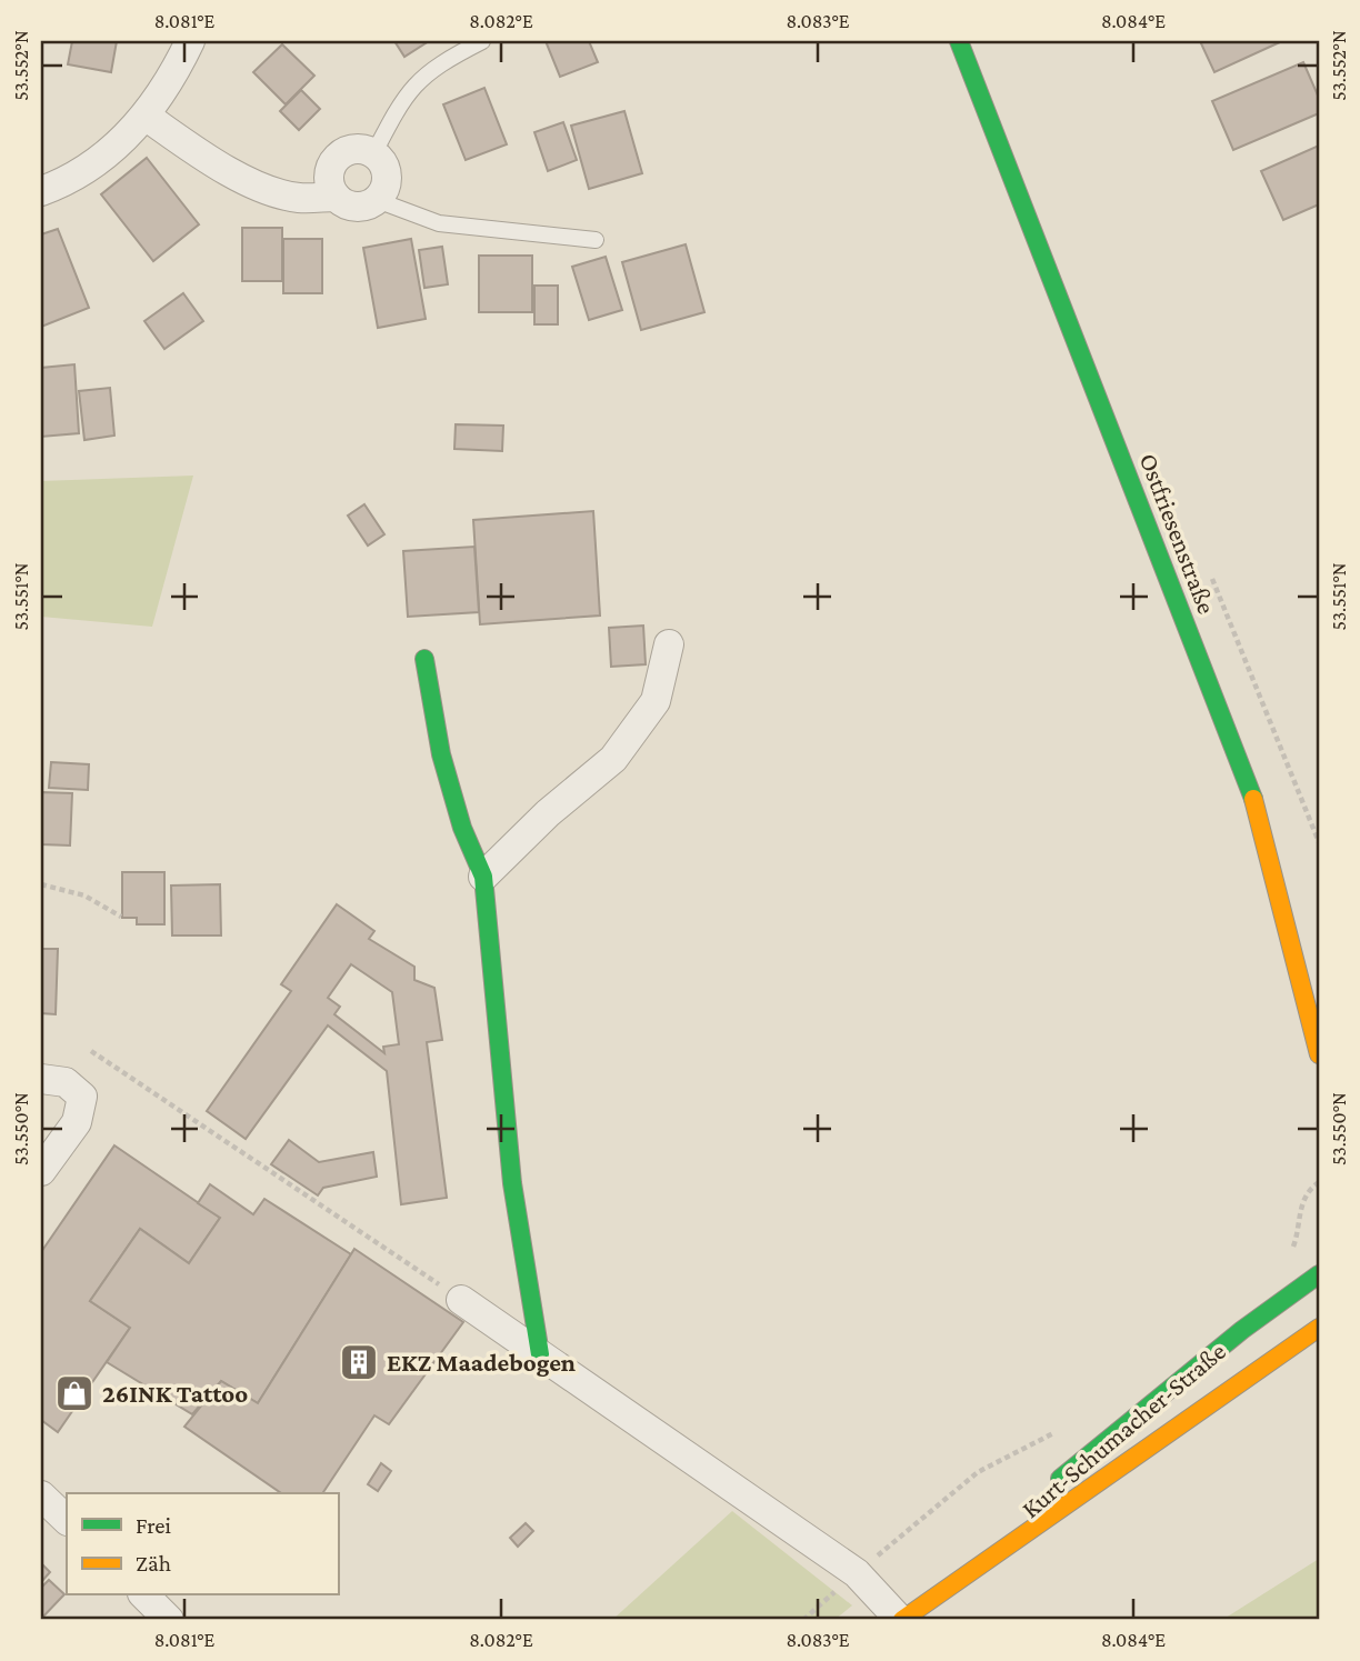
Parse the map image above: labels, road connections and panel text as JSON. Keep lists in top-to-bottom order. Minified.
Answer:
{"streets":{"main road":["Ostfriesenstraße","Kurt-Schumacher-Straße"]},"places":{"building":["EKZ Maadebogen"],"shop":["26INK Tattoo"]},"legend":["Frei","Zäh"],"coordinates":["8.081°E","8.082°E","8.083°E","8.084°E","53.552°N","53.551°N","53.550°N"]}
